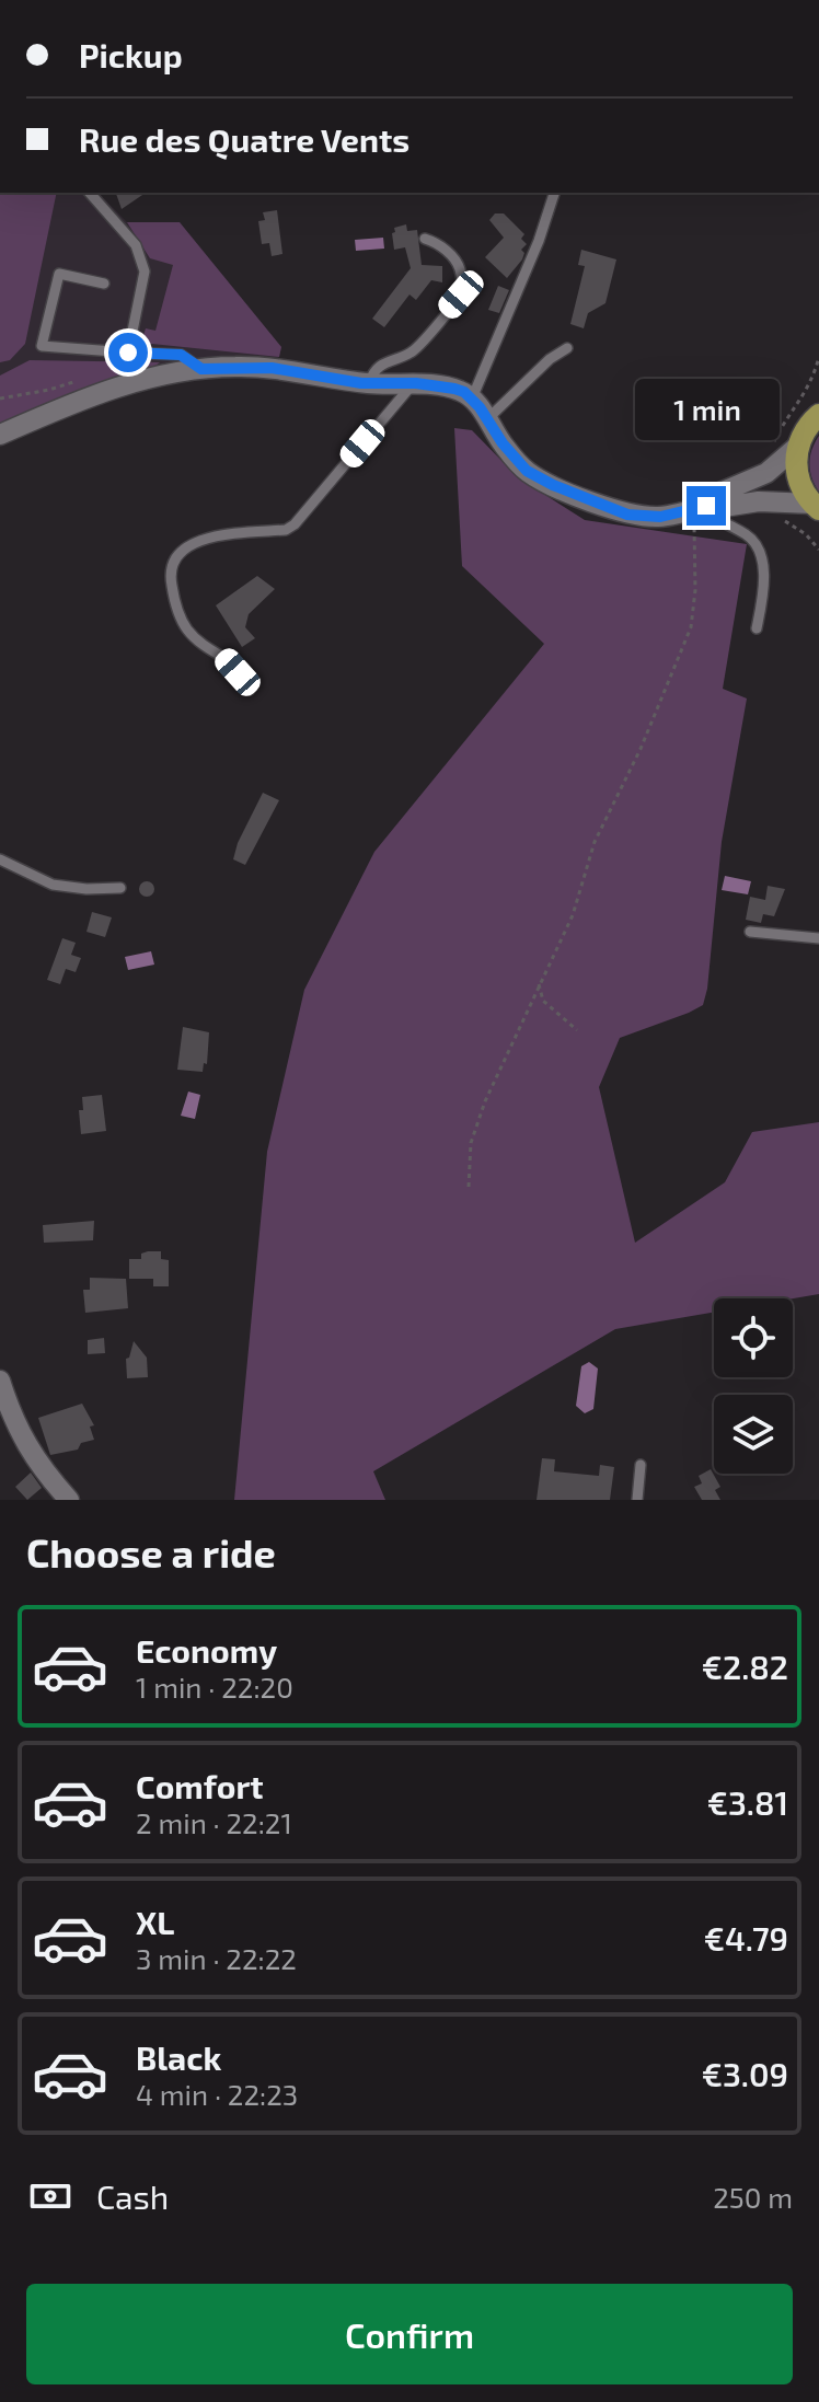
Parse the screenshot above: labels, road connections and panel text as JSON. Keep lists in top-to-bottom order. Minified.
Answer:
{"page":{"banner":["Pickup","Rue des Quatre Vents"],"bubble":"1 min","heading":"Choose a ride","list":[{"name":"Economy","note":"1 min · 22:20","value":"€2.82"},{"name":"Comfort","note":"2 min · 22:21","value":"€3.81"},{"name":"XL","note":"3 min · 22:22","value":"€4.79"},{"name":"Black","note":"4 min · 22:23","value":"€3.09"}],"pay":["Cash","250 m"],"buttons":"Confirm"}}
